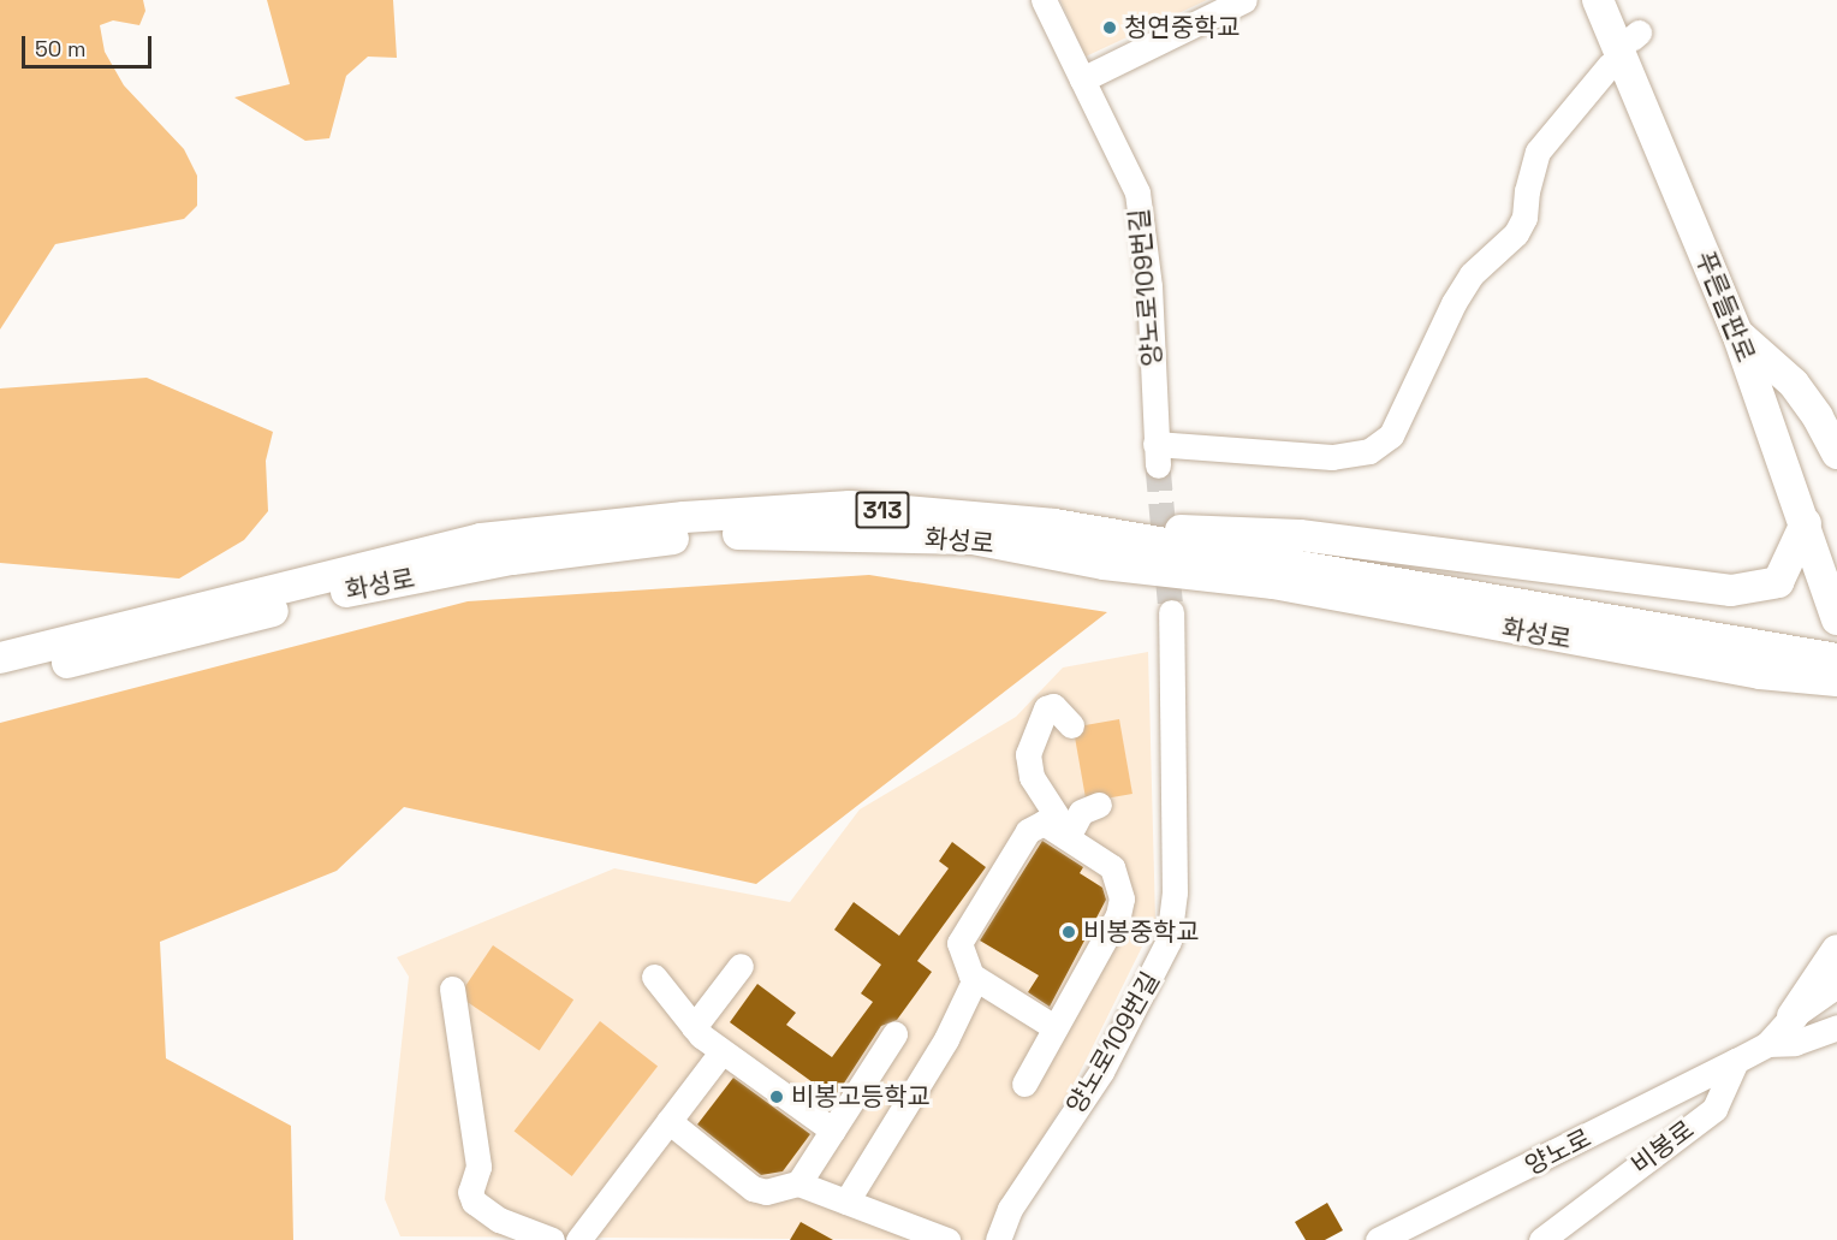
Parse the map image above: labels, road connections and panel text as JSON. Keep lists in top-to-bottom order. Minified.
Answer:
{"streets":{"main road":["푸른들판로","313","화성로"],"street":["양노로109번길","비봉로","양노로"]},"crossings":[["푸른들판로","313"],["313","화성로"],["비봉로","양노로"]],"places":["청연중학교","비봉중학교","비봉고등학교"],"scale_bar":"50 m"}
